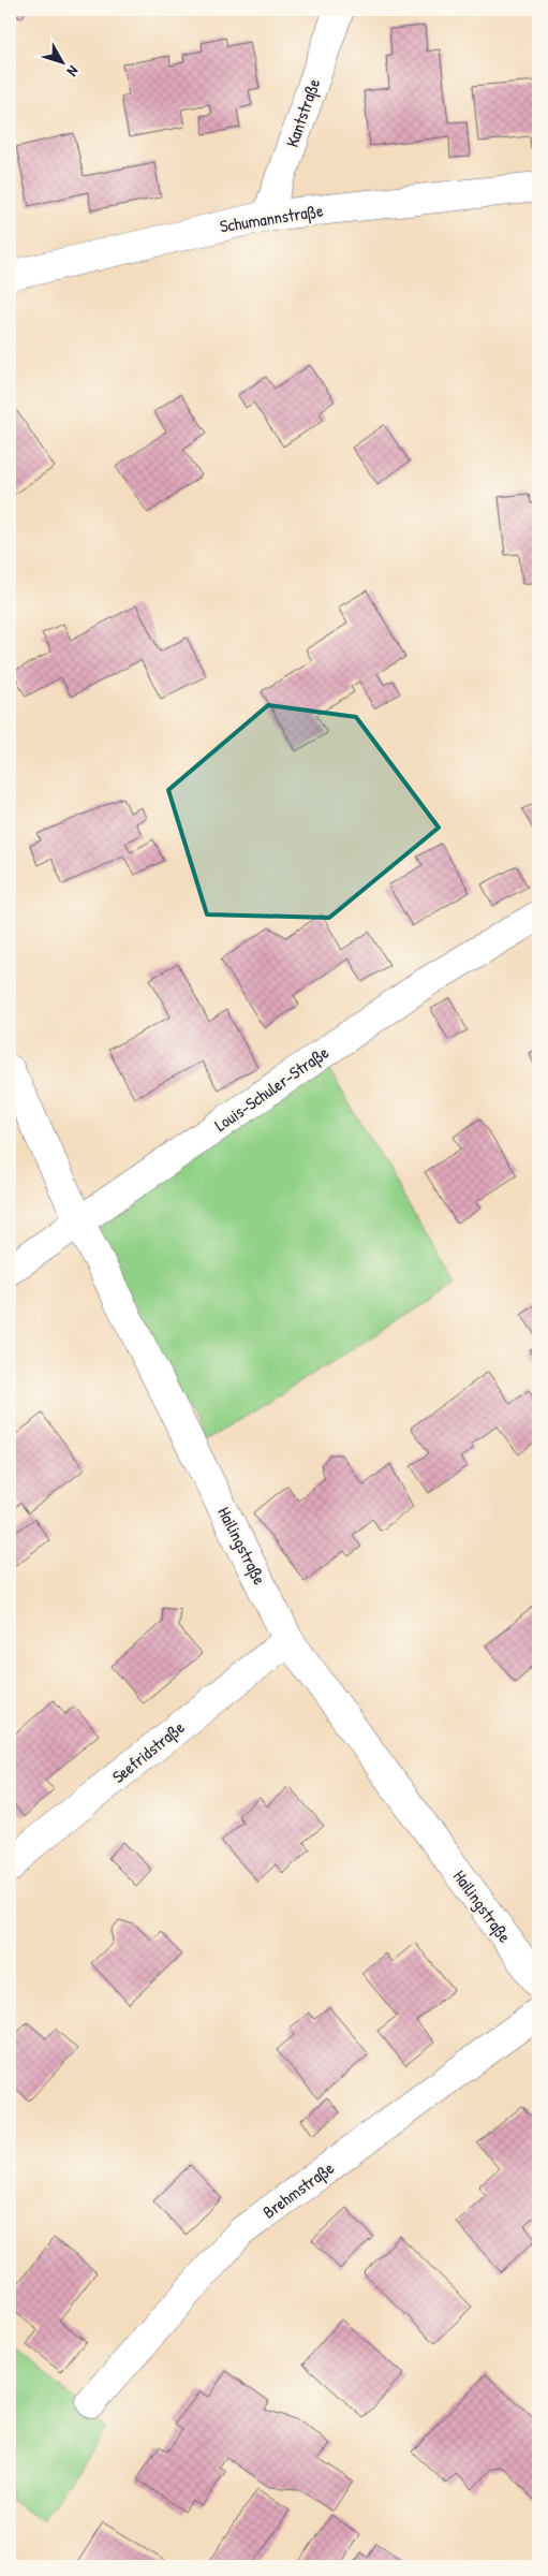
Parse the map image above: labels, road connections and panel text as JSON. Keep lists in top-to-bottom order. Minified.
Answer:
{"streets":{"street":["Kantstraße","Schumannstraße","Louis-Schuler-Straße","Hailingstraße","Seefridstraße","Brehmstraße"]},"crossings":[["Kantstraße","Schumannstraße"],["Louis-Schuler-Straße","Hailingstraße"],["Hailingstraße","Seefridstraße"]],"north":"bottom right"}
